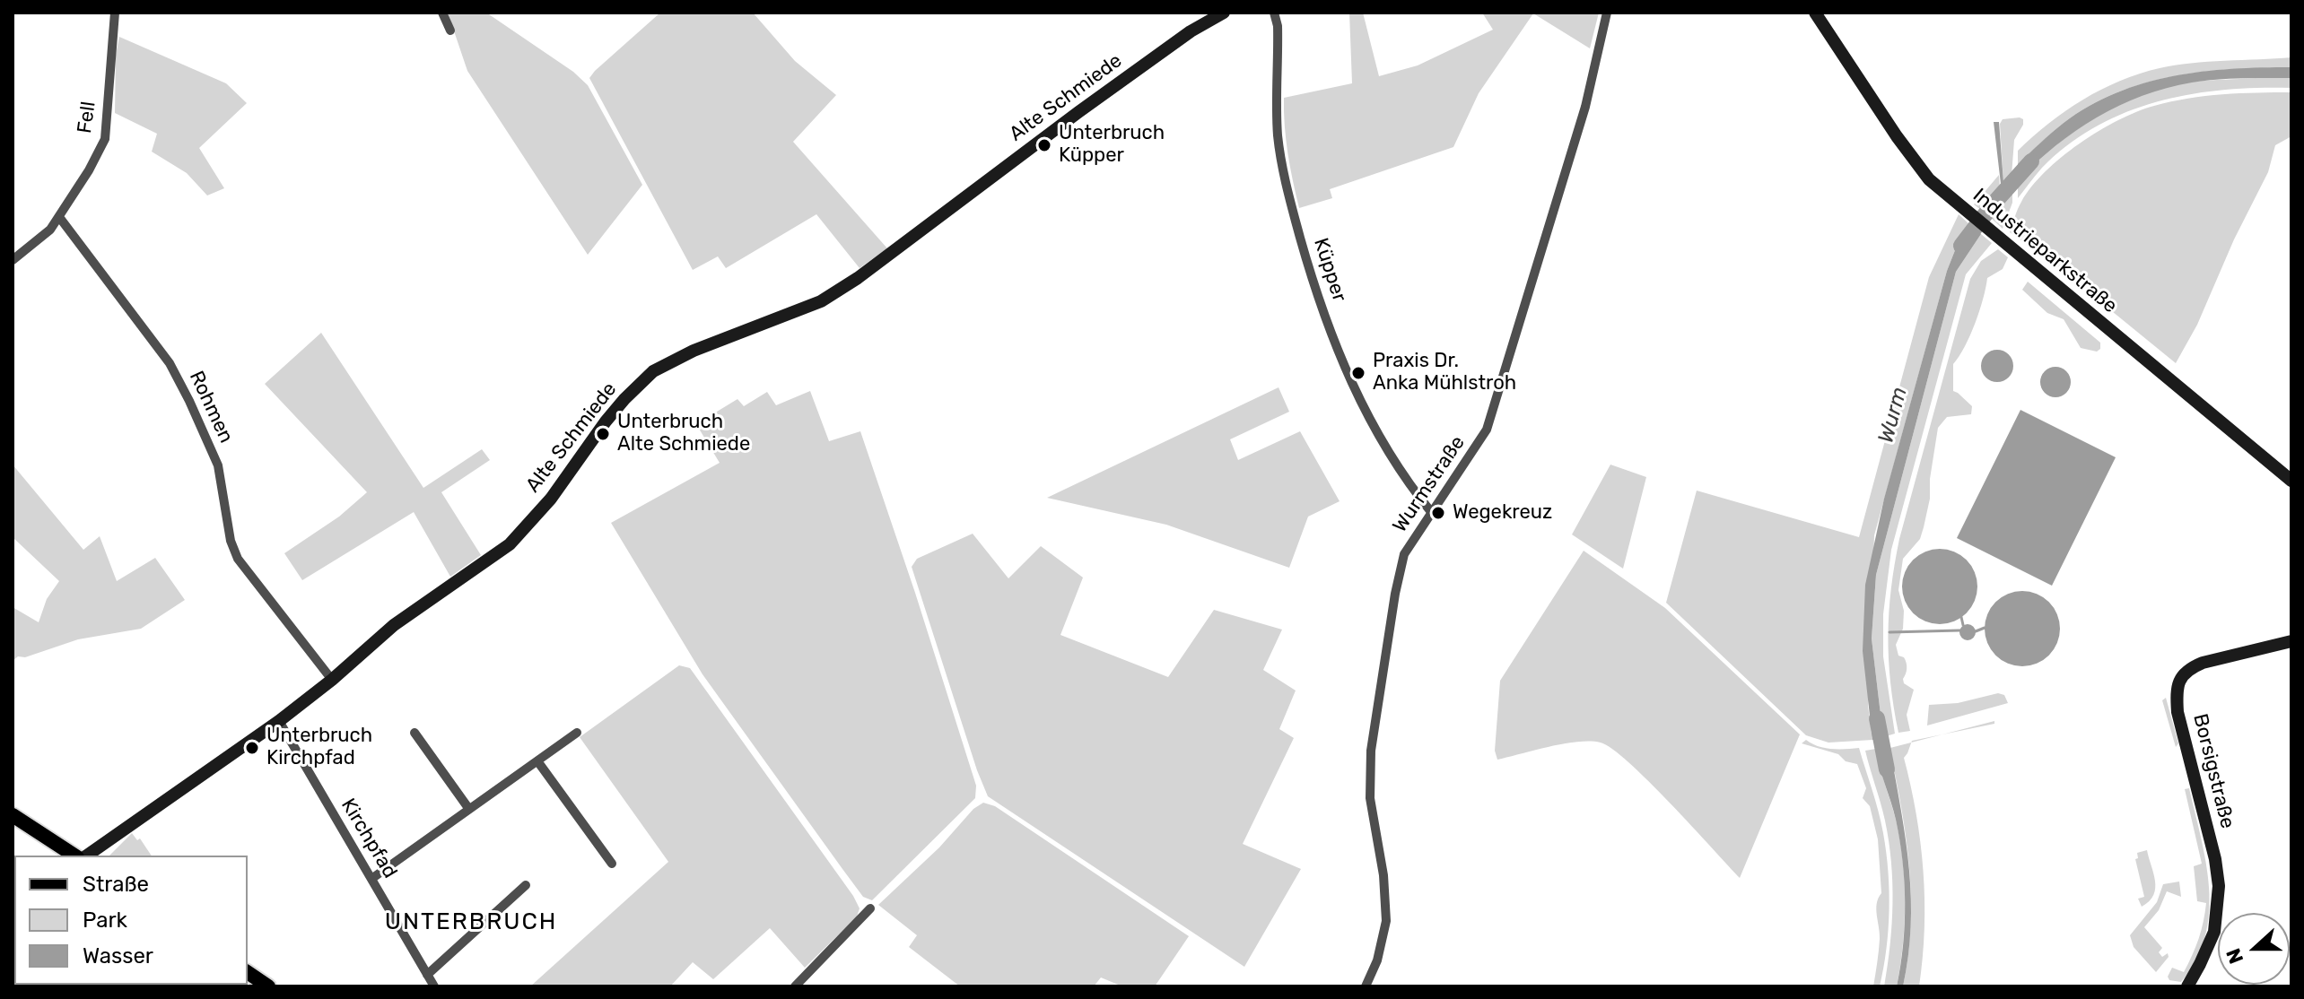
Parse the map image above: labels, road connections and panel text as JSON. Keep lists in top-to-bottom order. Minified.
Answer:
{"streets":{"street":["Alte Schmiede","Fell","Industrieparkstraße","Küpper","Rohmen","Wurmstraße","Borsigstraße","Kirchpfad"]},"crossings":[["Alte Schmiede","Rohmen"],["Alte Schmiede","Kirchpfad"],["Fell","Rohmen"],["Küpper","Wurmstraße"]],"districts":["UNTERBRUCH"],"water":["Wurm"],"places":["Unterbruch Küpper","Praxis Dr. Anka Mühlstroh","Unterbruch Alte Schmiede","Wegekreuz","Unterbruch Kirchpfad"],"legend":["Straße","Park","Wasser"],"north":"left"}
